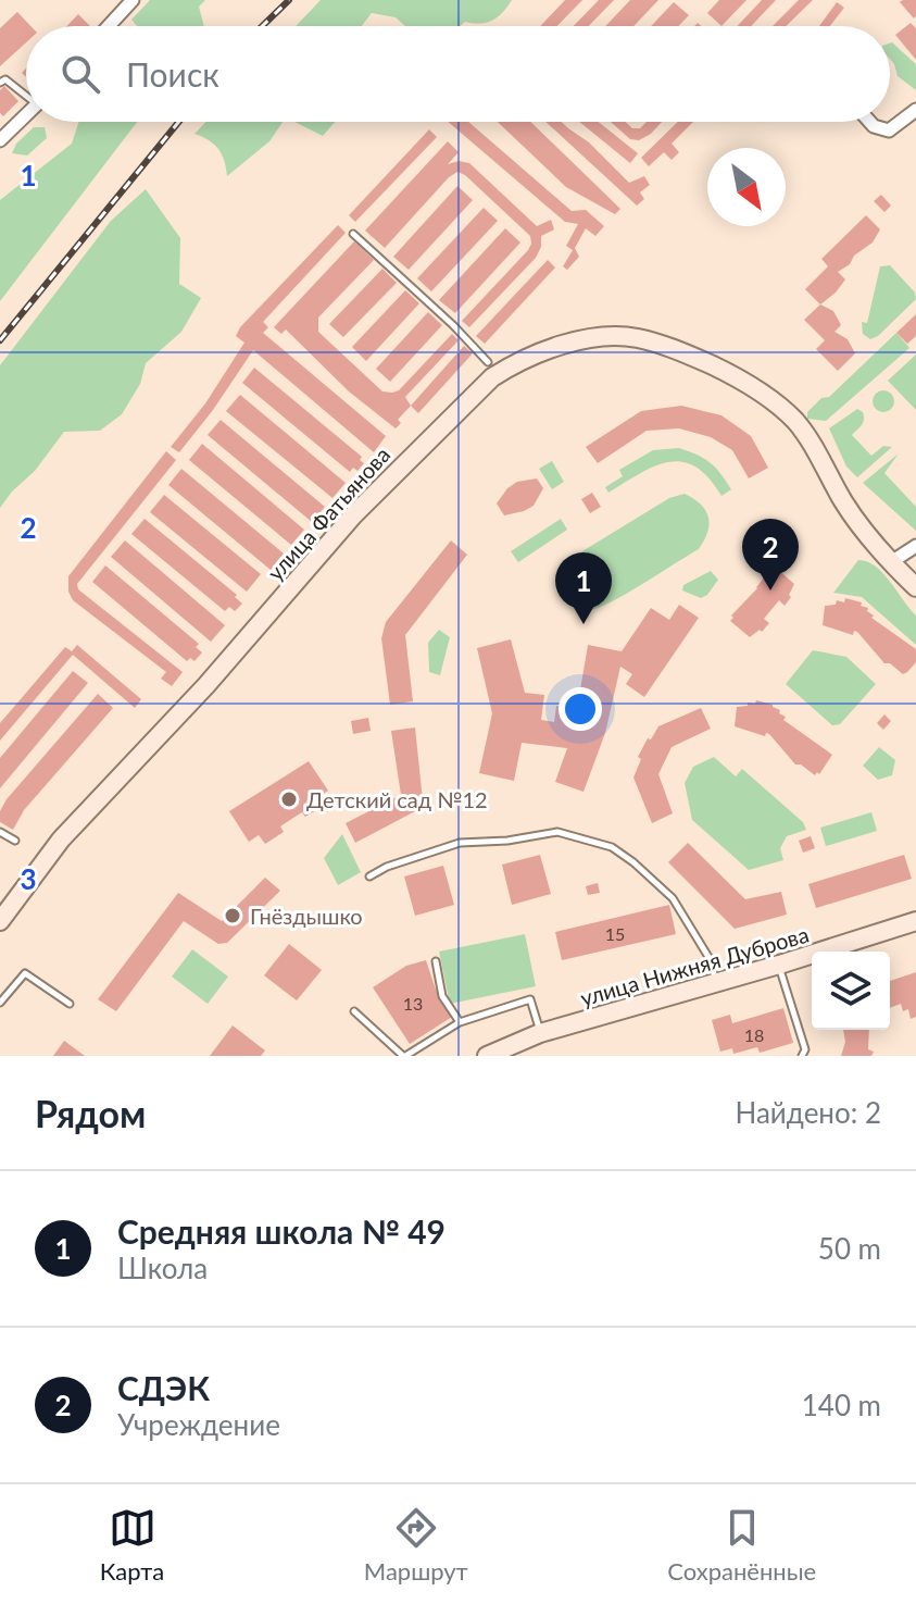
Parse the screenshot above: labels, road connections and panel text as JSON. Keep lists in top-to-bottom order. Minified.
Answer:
{"streets":{"street":["улица Фатьянова","улица Нижняя Дуброва"]},"places":["Детский сад №12","Гнёздышко"],"house_numbers":["15","13","18"],"north":"bottom right","page":{"search":"Поиск","pins":["2","1"],"heading":["Рядом","Найдено: 2"],"list":[{"mark":"1","name":"Средняя школа № 49","note":"Школа","value":"50 m"},{"mark":"2","name":"СДЭК","note":"Учреждение","value":"140 m"}],"nav":["Карта","Маршрут","Сохранённые"]},"grid":{"rows":["1","2","3"]}}
